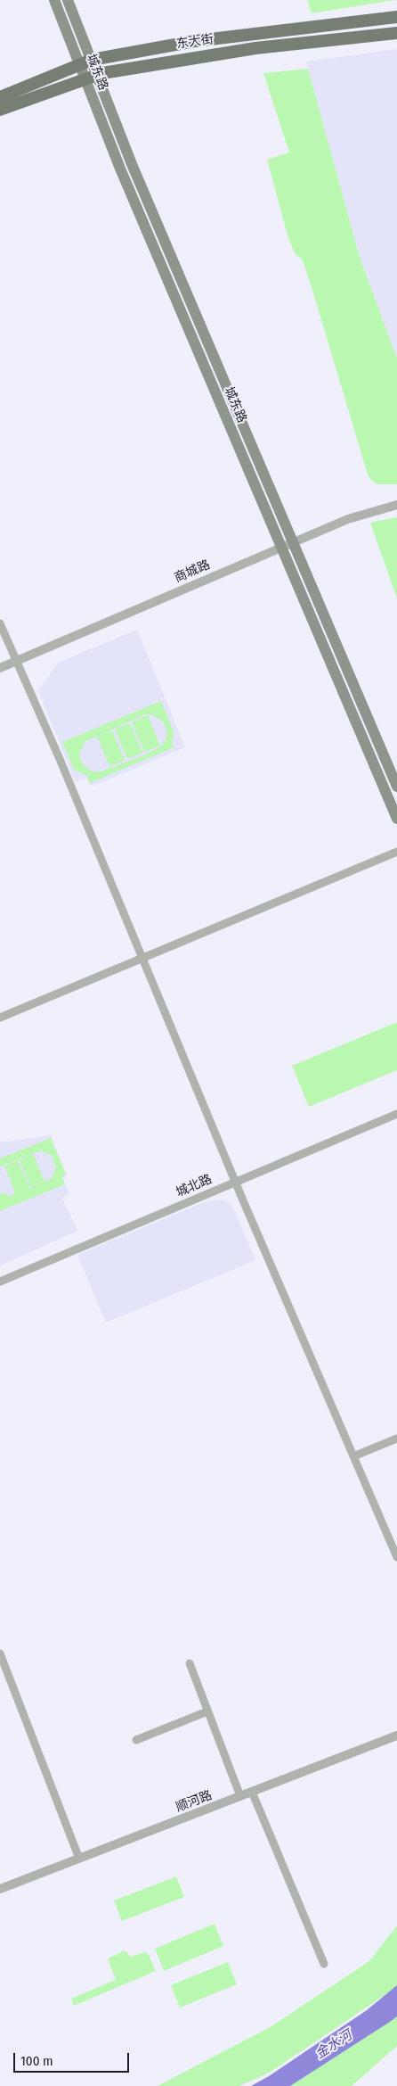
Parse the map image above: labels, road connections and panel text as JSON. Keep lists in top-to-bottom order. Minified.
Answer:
{"streets":{"main road":["东大街","城东路"],"street":["商城路","城北路","顺河路"]},"crossings":[["东大街","城东路"],["城东路","商城路"]],"water":["金水河"],"scale_bar":"100 m"}
